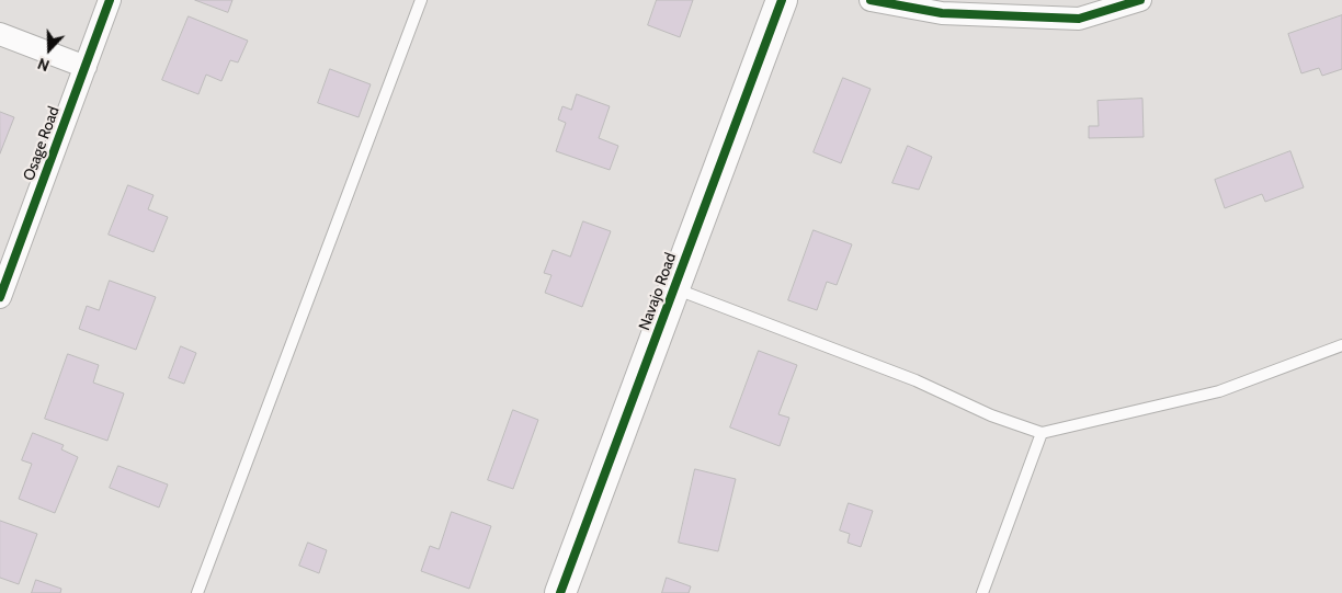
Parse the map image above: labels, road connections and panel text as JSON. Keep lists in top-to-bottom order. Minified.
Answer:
{"streets":{"main road":["Navajo Road"],"street":["Osage Road"]},"north":"bottom"}
